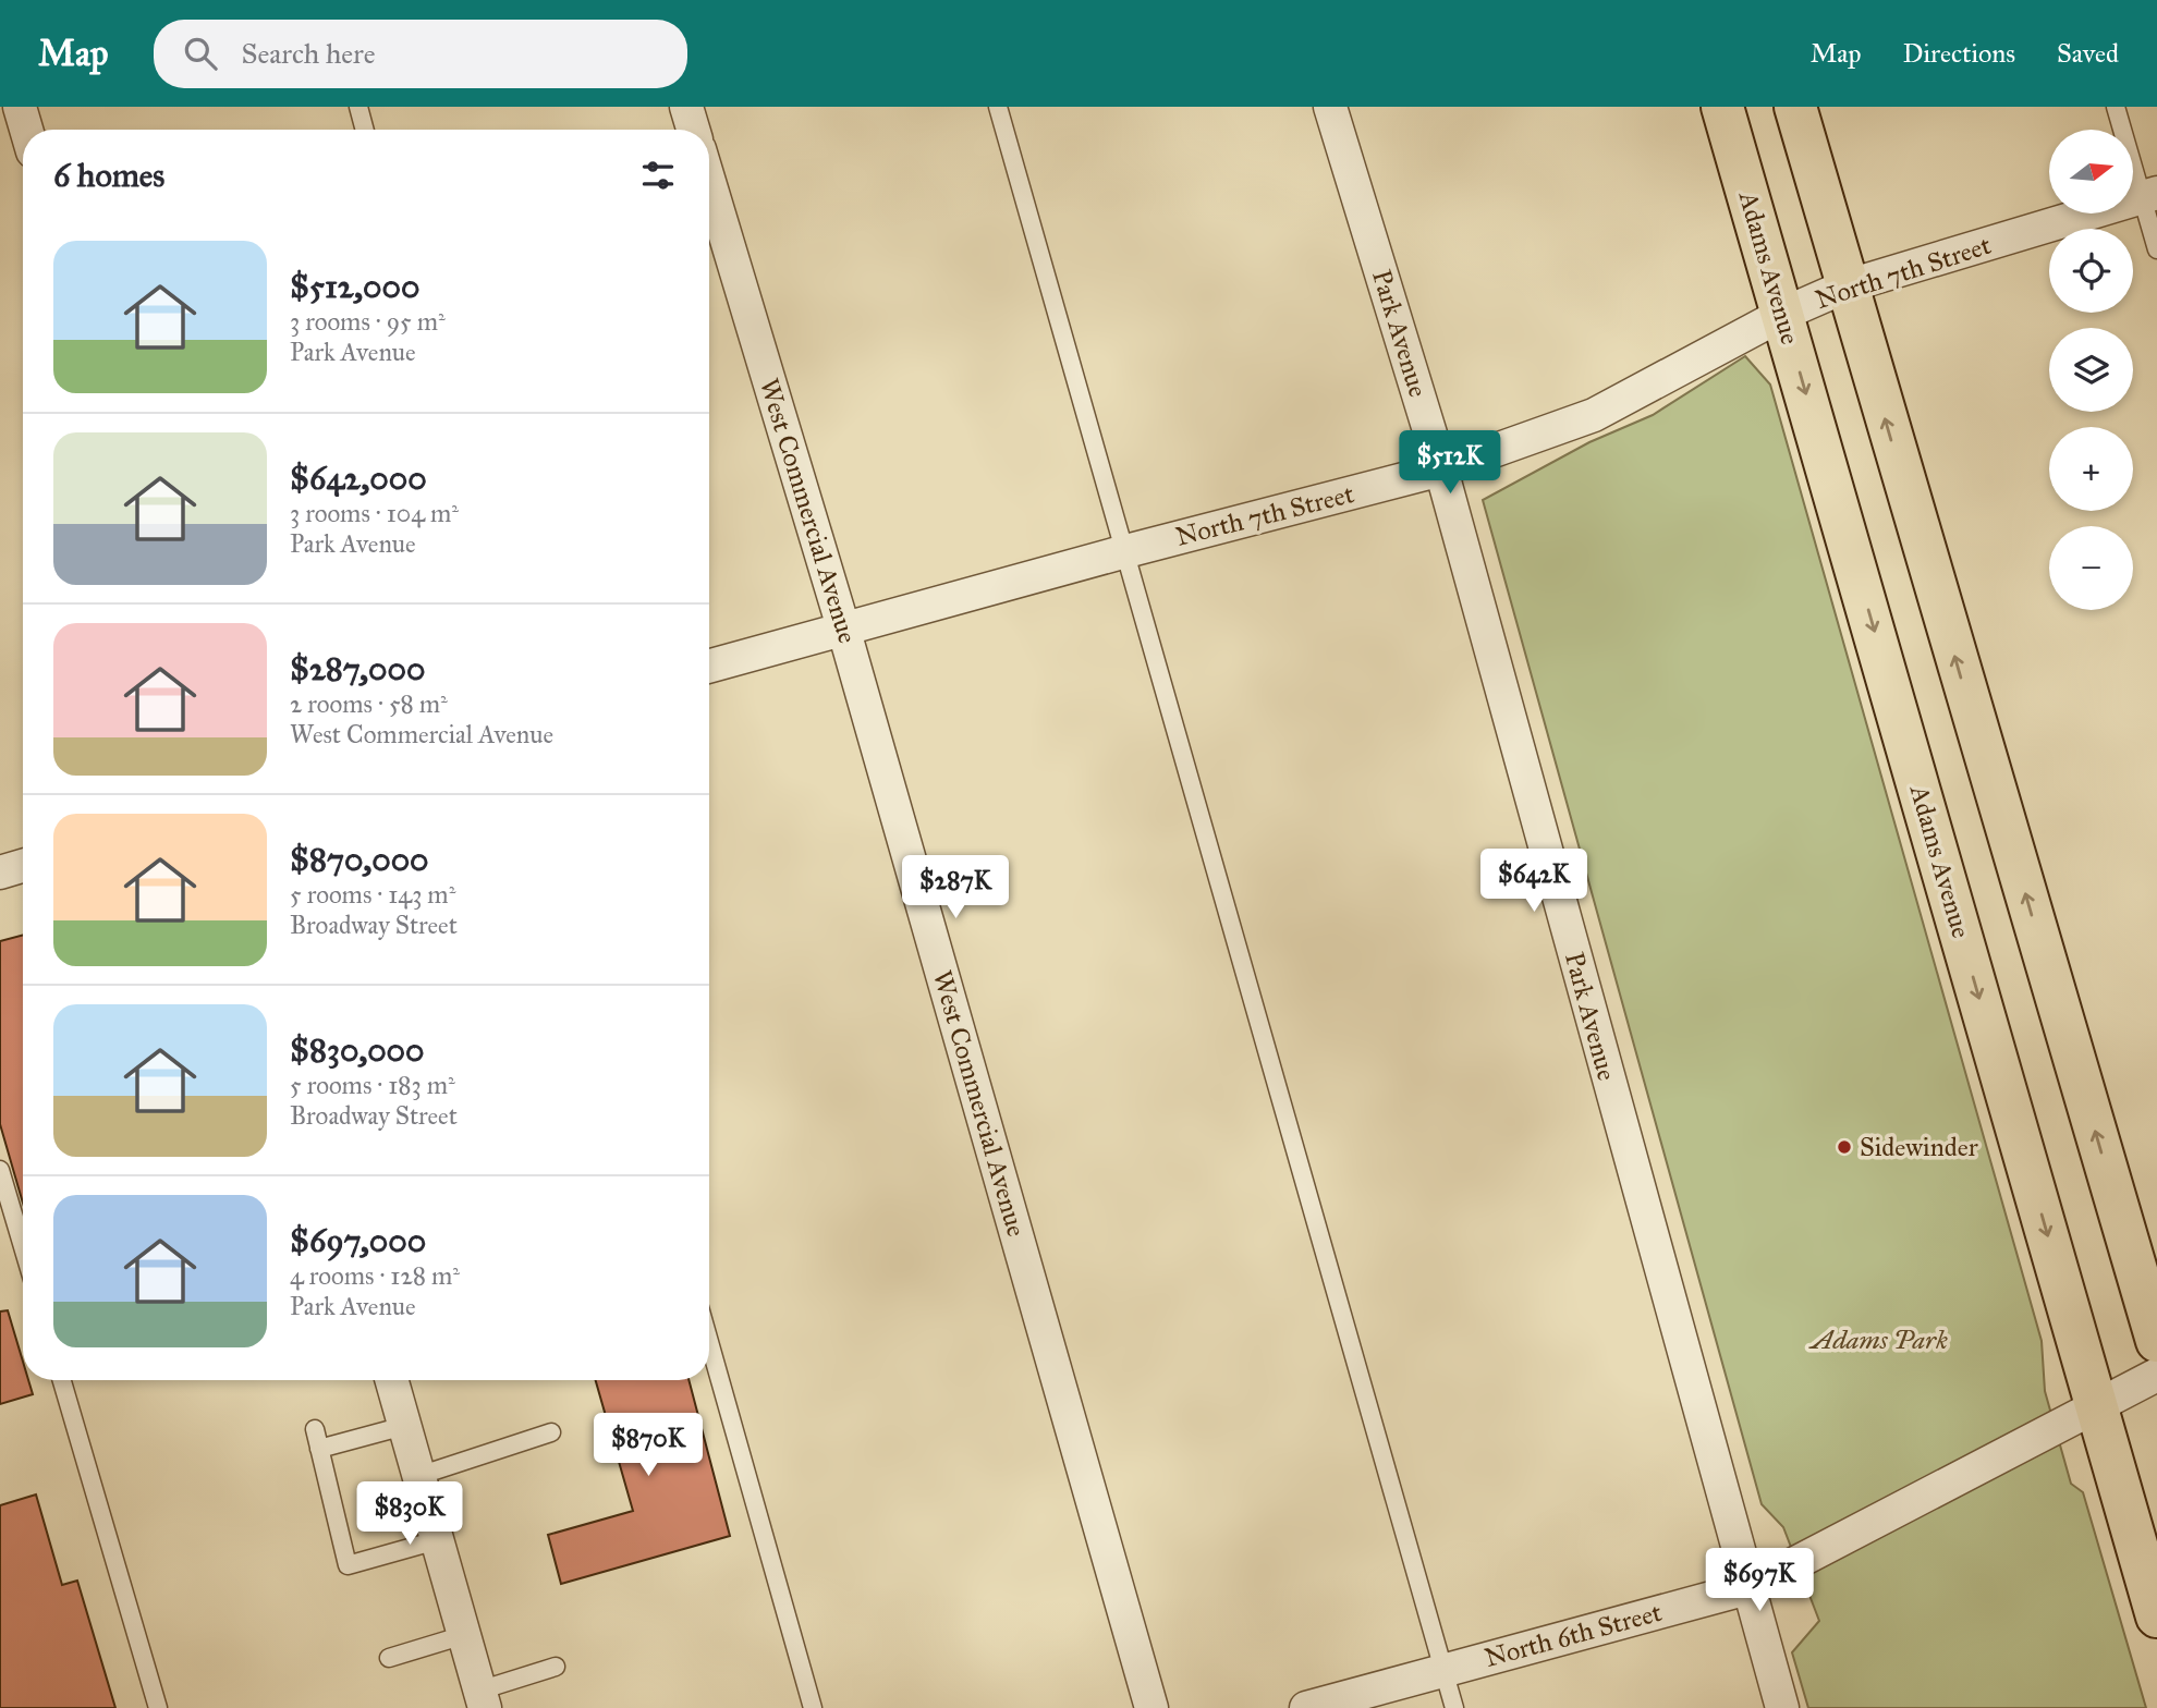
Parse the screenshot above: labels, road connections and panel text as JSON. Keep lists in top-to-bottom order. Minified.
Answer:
{"streets":{"main road":["Adams Avenue"],"street":["North 7th Street","Park Avenue","West Commercial Avenue","North 6th Street"]},"crossings":[["Adams Avenue","North 7th Street"],["Adams Avenue","North 6th Street"],["North 7th Street","Park Avenue"],["North 7th Street","West Commercial Avenue"],["Park Avenue","North 6th Street"]],"parks":["Adams Park"],"places":["Sidewinder"],"north":"right","page":{"header":"Map","search":"Search here","nav":["Map","Directions","Saved"],"map_buttons":["+","−"],"heading":"6 homes","list":[{"name":"$512,000","note":"3 rooms · 95 m² · Park Avenue"},{"name":"$642,000","note":"3 rooms · 104 m² · Park Avenue"},{"name":"$287,000","note":"2 rooms · 58 m² · West Commercial Avenue"},{"name":"$870,000","note":"5 rooms · 143 m² · Broadway Street"},{"name":"$830,000","note":"5 rooms · 183 m² · Broadway Street"},{"name":"$697,000","note":"4 rooms · 128 m² · Park Avenue"}],"price":["$512K","$642K","$287K","$870K","$830K","$697K"]}}
